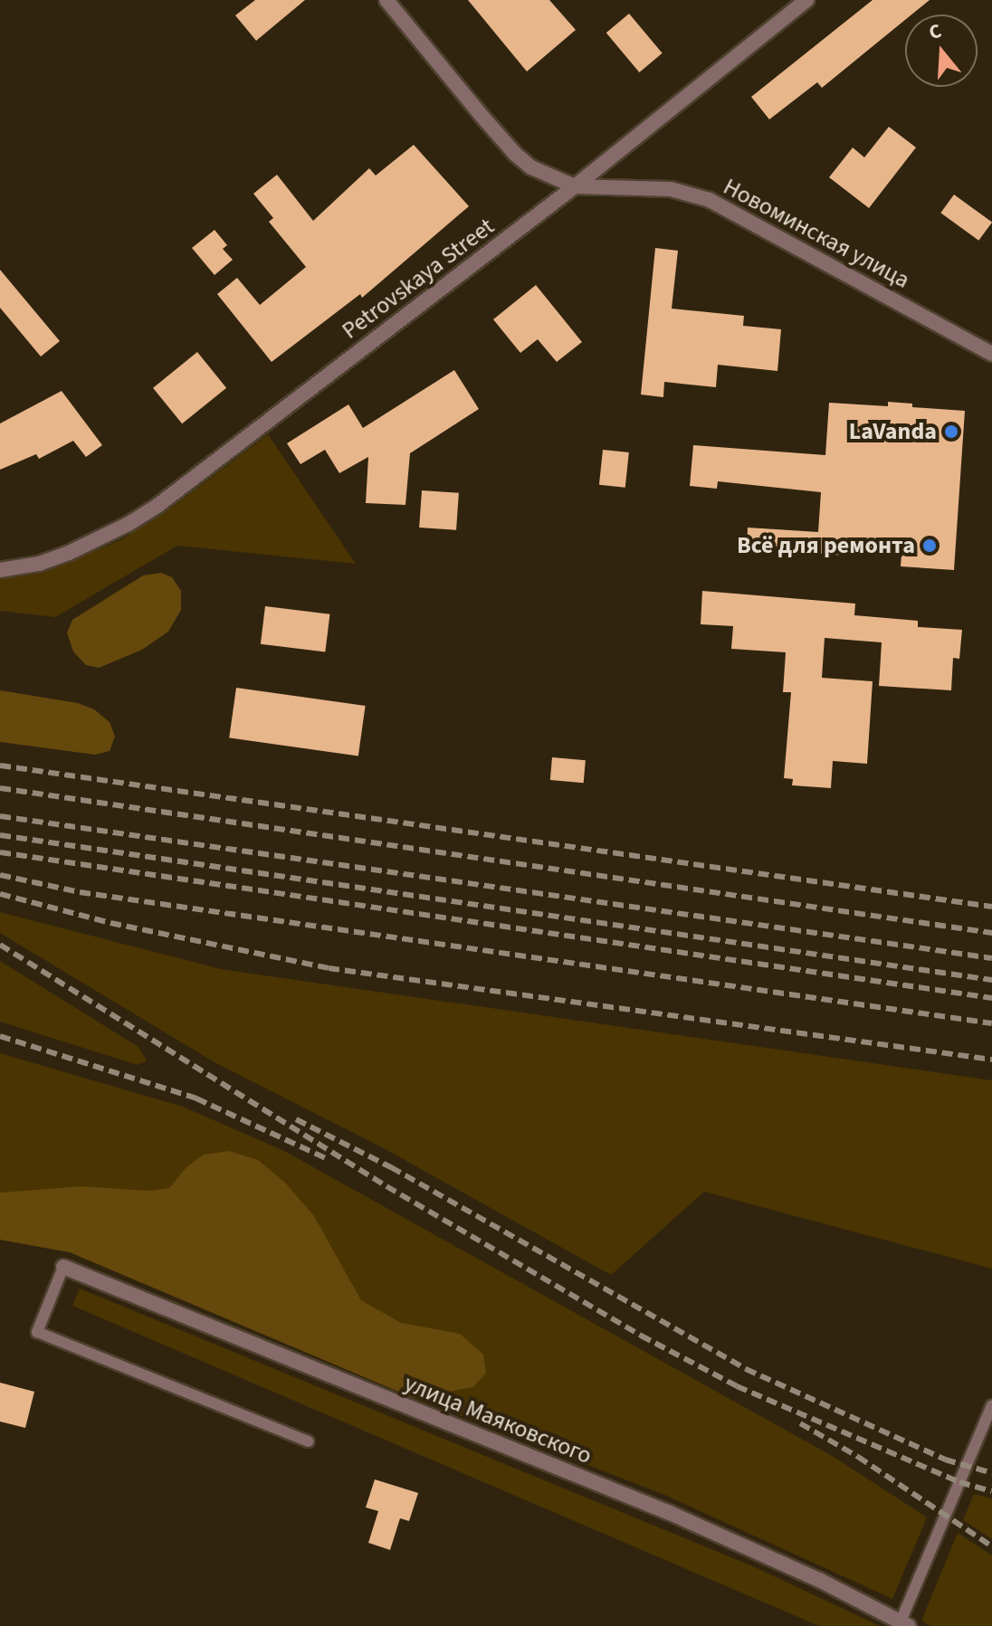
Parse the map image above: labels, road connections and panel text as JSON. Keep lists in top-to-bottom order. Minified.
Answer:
{"streets":{"street":["Новоминская улица","Petrovskaya Street","улица Маяковского"]},"crossings":[["Новоминская улица","Petrovskaya Street"]],"places":["LaVanda","Всё для ремонта"],"north":"top"}
